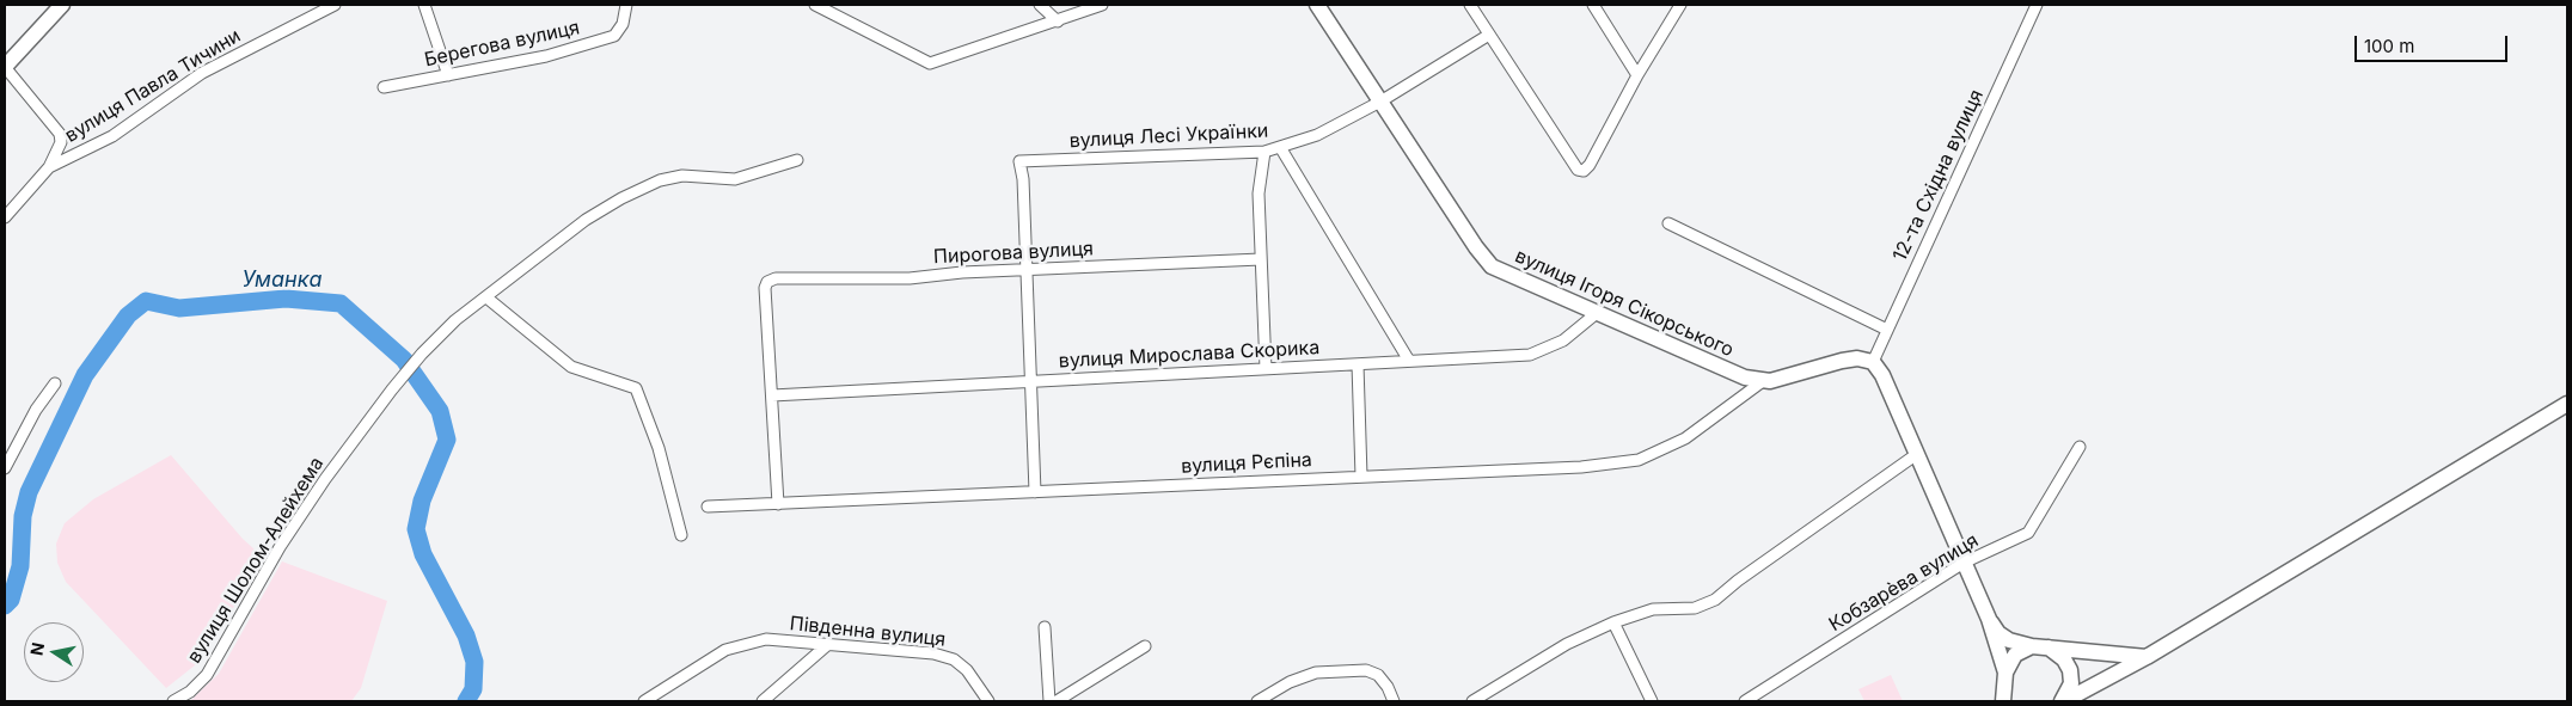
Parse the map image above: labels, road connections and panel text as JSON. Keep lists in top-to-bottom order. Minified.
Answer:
{"streets":{"main road":["вулиця Ігоря Сікорського"],"street":["Берегова вулиця","вулиця Павла Тичини","вулиця Лесі Українки","12-та Східна вулиця","Пирогова вулиця","вулиця Мирослава Скорика","вулиця Рєпіна","вулиця Шолом-Алейхема","Кобзарèва вулиця","Південна вулиця"]},"crossings":[["вулиця Лесі Українки","Пирогова вулиця"],["вулиця Лесі Українки","вулиця Ігоря Сікорського"],["12-та Східна вулиця","вулиця Ігоря Сікорського"],["Пирогова вулиця","вулиця Мирослава Скорика"],["вулиця Ігоря Сікорського","вулиця Мирослава Скорика"],["вулиця Ігоря Сікорського","вулиця Рєпіна"]],"water":["Уманка"],"scale_bar":"100 m","north":"left"}
